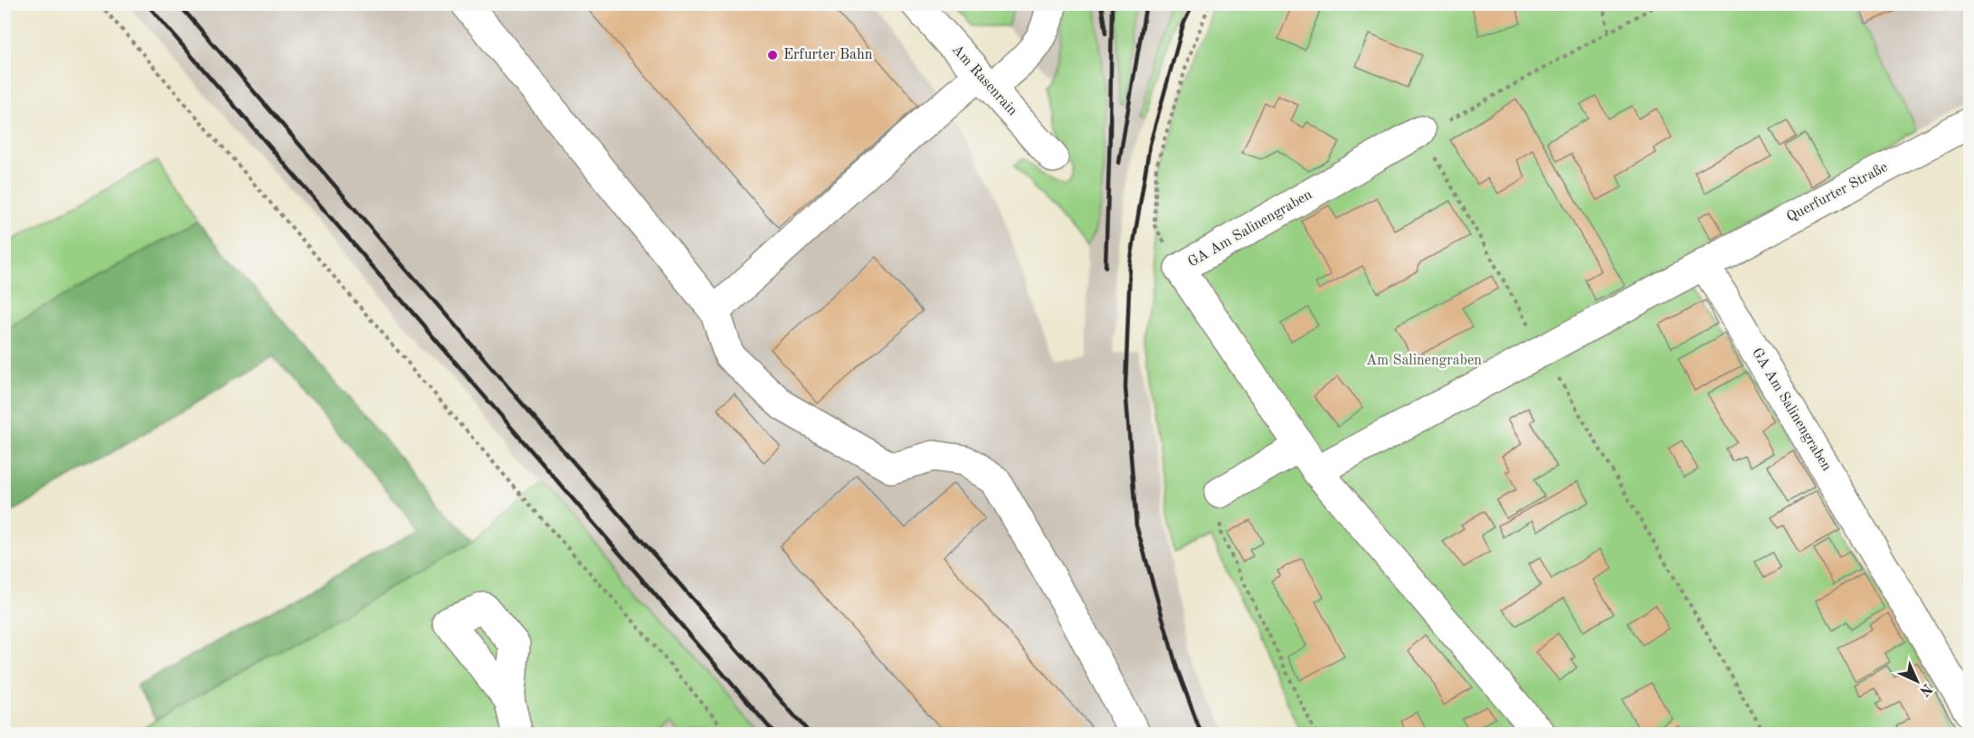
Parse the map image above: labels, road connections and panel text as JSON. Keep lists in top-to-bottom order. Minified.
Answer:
{"streets":{"street":["Am Rasenrain","Querfurter Straße","GA Am Salinengraben"]},"crossings":[["Querfurter Straße","GA Am Salinengraben"]],"parks":["Am Salinengraben"],"places":["Erfurter Bahn"],"north":"bottom right"}
